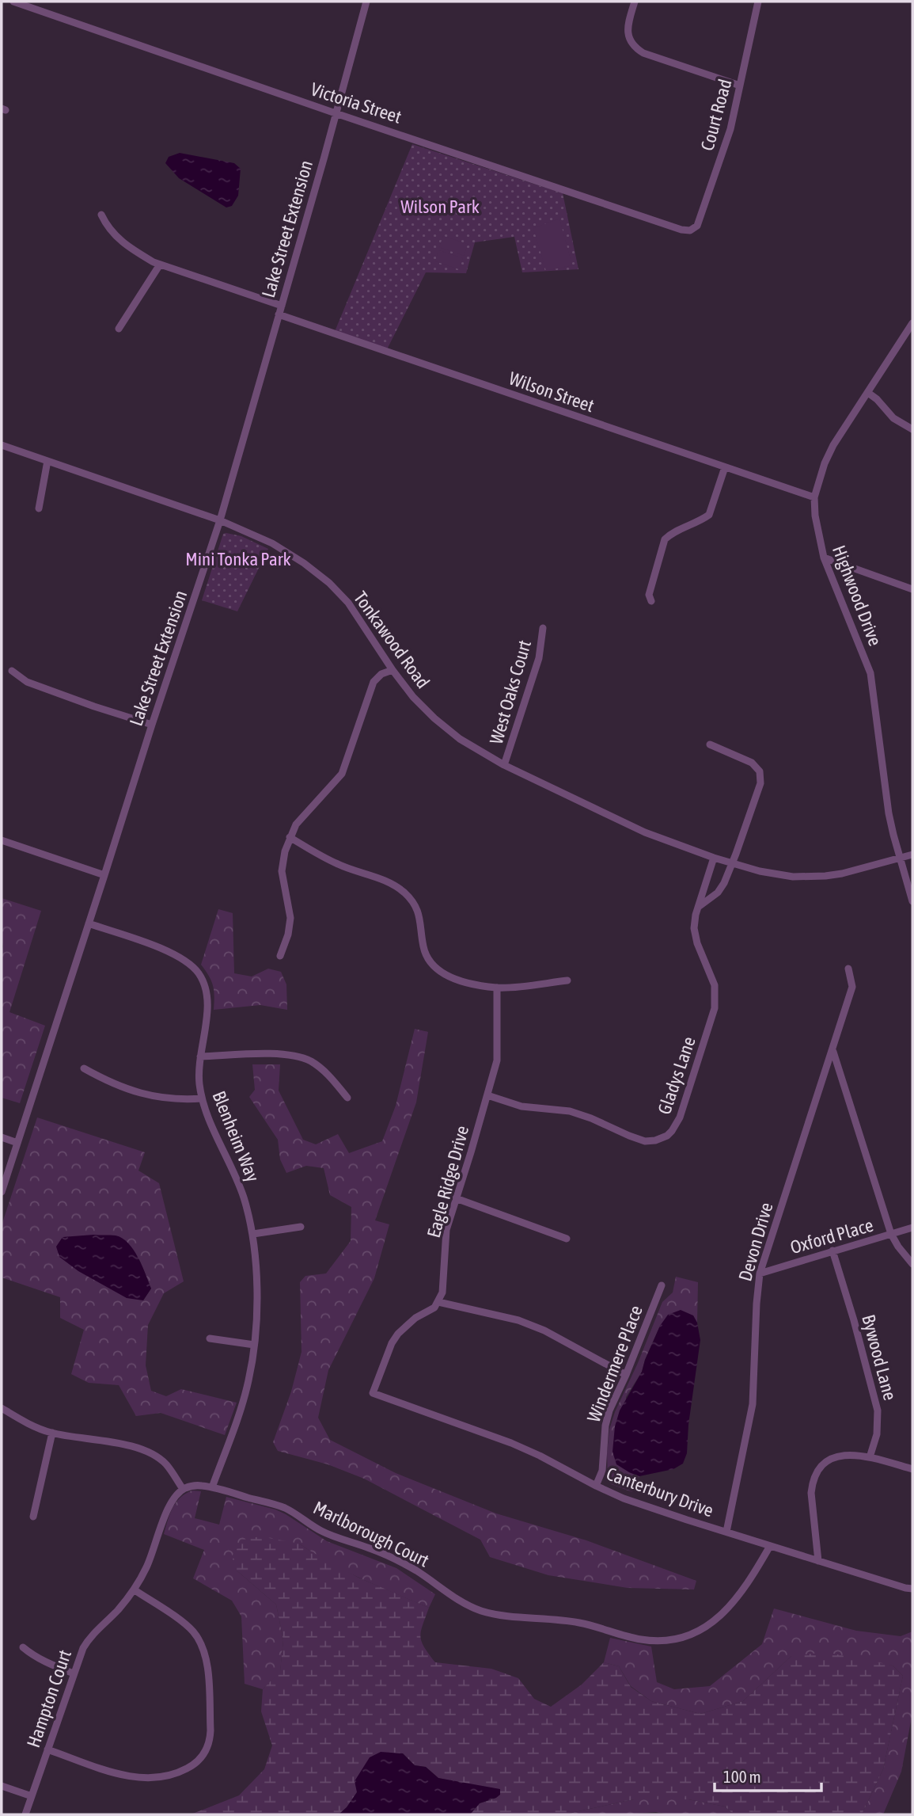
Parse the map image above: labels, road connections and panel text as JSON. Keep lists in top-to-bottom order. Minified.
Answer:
{"streets":{"street":["Victoria Street","Court Road","Lake Street Extension","Wilson Street","Highwood Drive","Tonkawood Road","West Oaks Court","Gladys Lane","Blenheim Way","Eagle Ridge Drive","Oxford Place","Devon Drive","Bywood Lane","Windermere Place","Canterbury Drive","Marlborough Court","Hampton Court"]},"crossings":[["Victoria Street","Court Road"],["Victoria Street","Lake Street Extension"],["Lake Street Extension","Wilson Street"],["Lake Street Extension","Tonkawood Road"],["Lake Street Extension","Blenheim Way"],["Wilson Street","Highwood Drive"],["Highwood Drive","Tonkawood Road"],["Tonkawood Road","West Oaks Court"],["Tonkawood Road","Gladys Lane"],["Gladys Lane","Eagle Ridge Drive"],["Blenheim Way","Marlborough Court"],["Eagle Ridge Drive","Canterbury Drive"],["Oxford Place","Devon Drive"],["Oxford Place","Bywood Lane"],["Devon Drive","Canterbury Drive"],["Windermere Place","Canterbury Drive"],["Canterbury Drive","Marlborough Court"],["Marlborough Court","Hampton Court"]],"parks":["Wilson Park","Mini Tonka Park"],"scale_bar":"100 m"}
